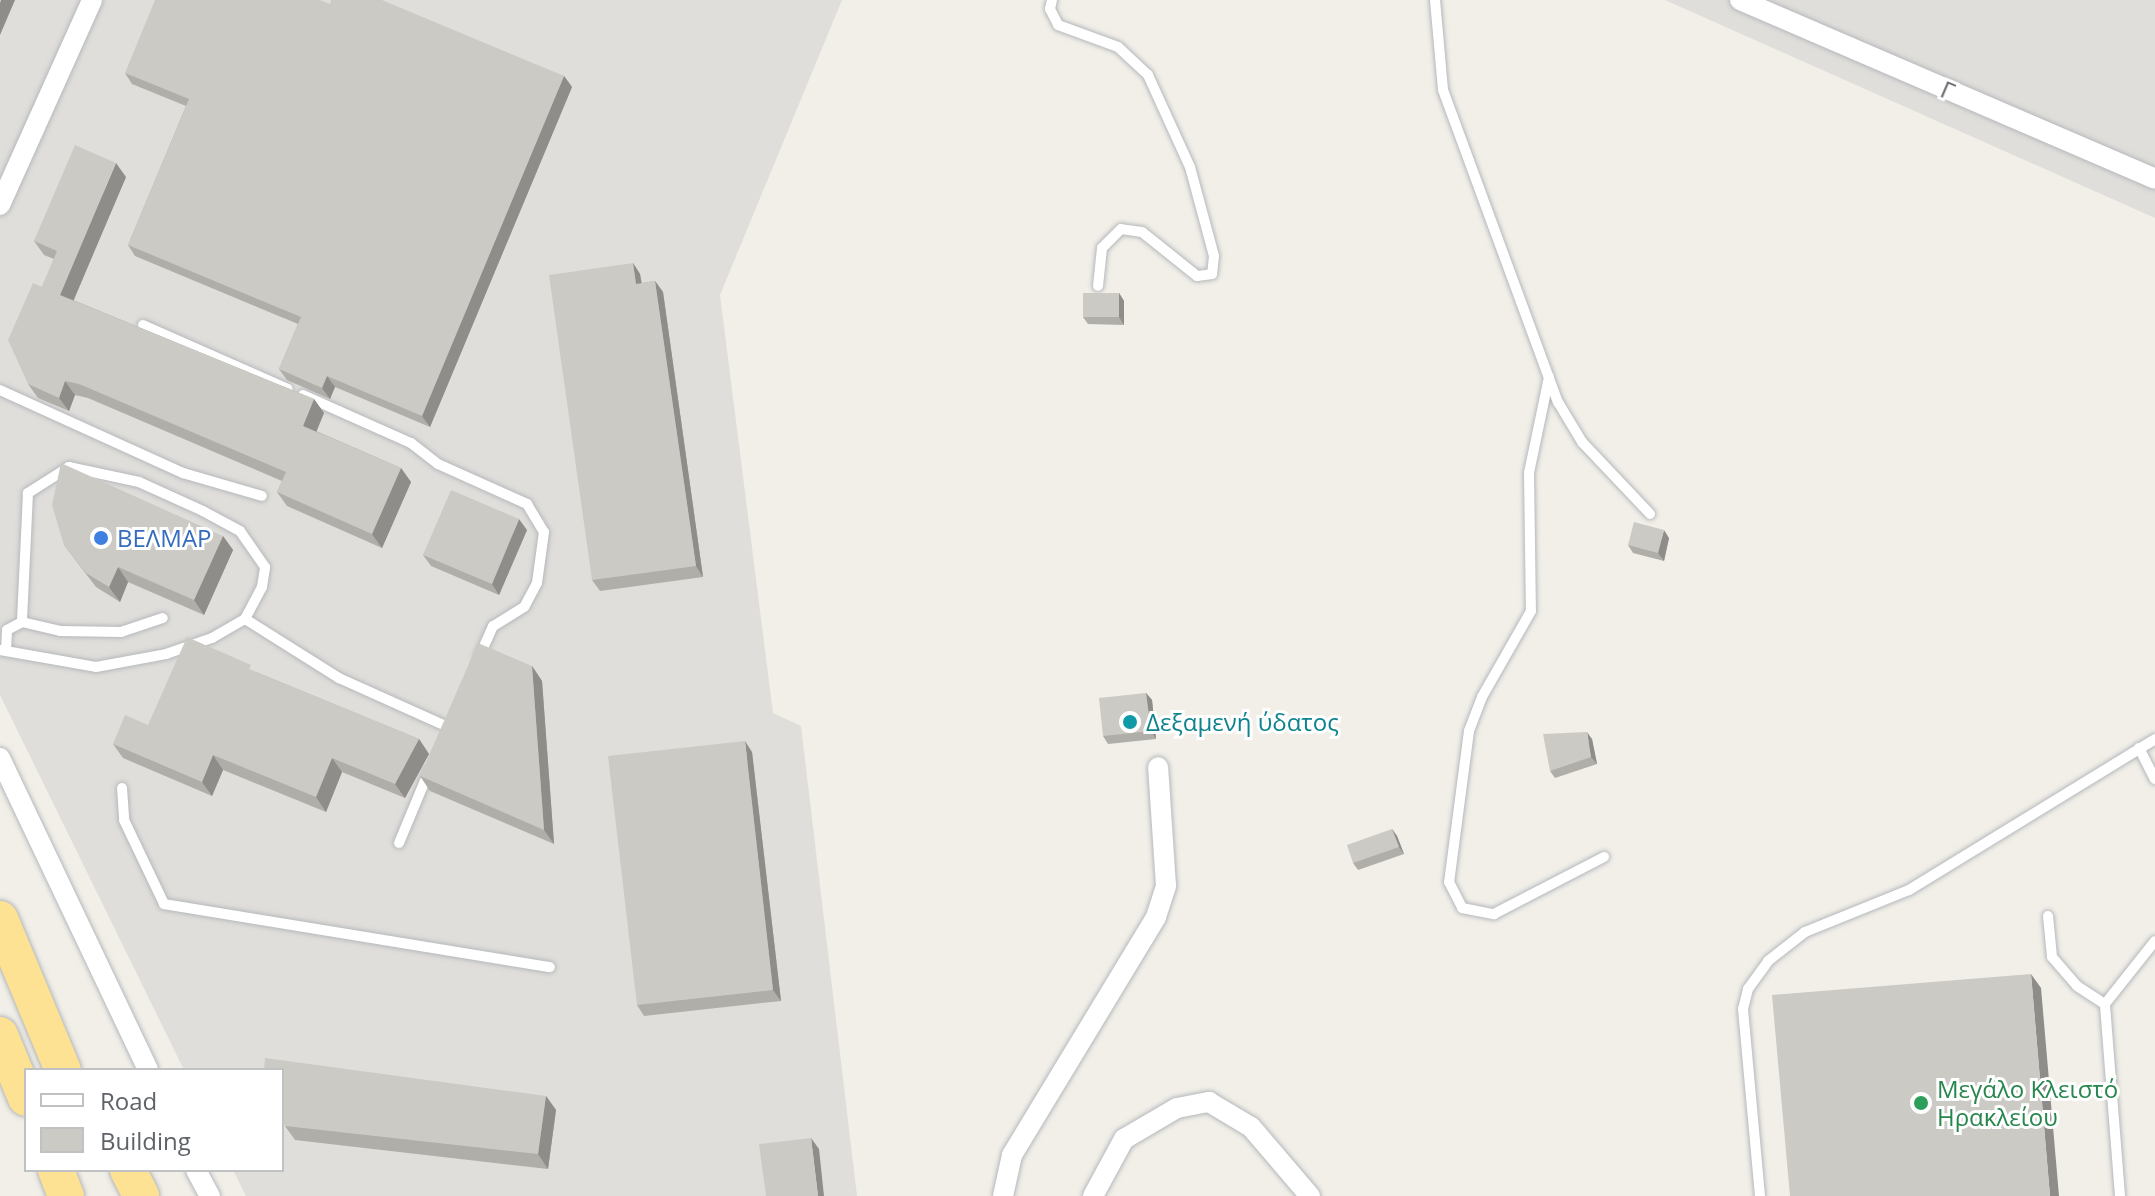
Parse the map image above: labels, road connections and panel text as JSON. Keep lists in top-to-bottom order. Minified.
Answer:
{"streets":{"street":["Γ"]},"places":["ΒΕΛΜΑΡ","Δεξαμενή ύδατος","Μεγάλο Κλειστό Ηρακλείου"],"legend":["Road","Building"]}
